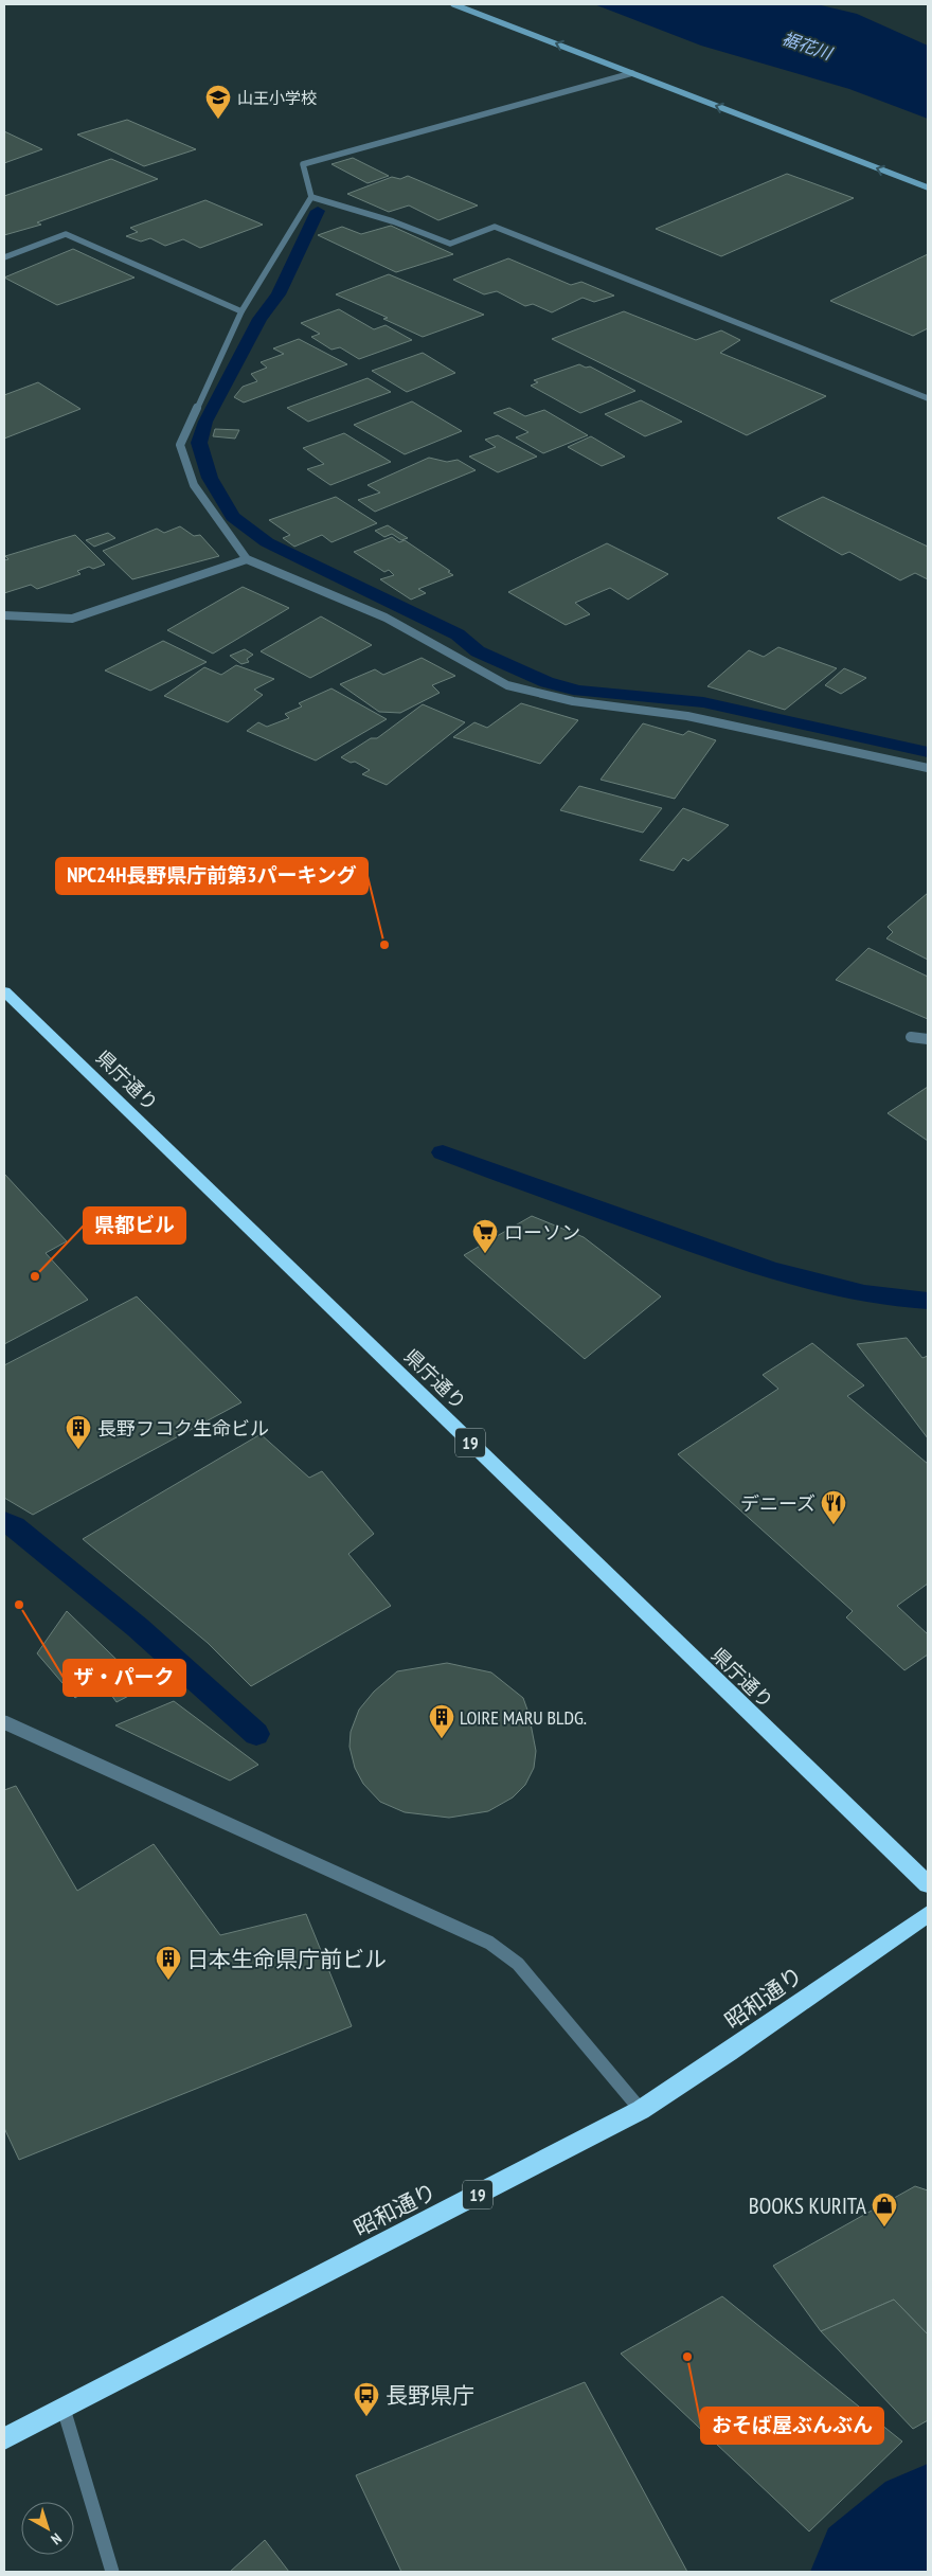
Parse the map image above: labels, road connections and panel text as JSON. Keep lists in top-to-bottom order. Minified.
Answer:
{"streets":{"highway":["県庁通り","19","昭和通り"]},"water":["裾花川"],"places":{"school or university":["山王小学校"],"other":["NPC24H長野県庁前第3パーキング","県都ビル","ザ・パーク","おそば屋ぶんぶん"],"supermarket":["ローソン"],"building":["長野フコク生命ビル","LOIRE MARU BLDG.","日本生命県庁前ビル"],"restaurant":["デニーズ"],"shop":["BOOKS KURITA"],"bus stop":["長野県庁"]},"north":"bottom right"}
